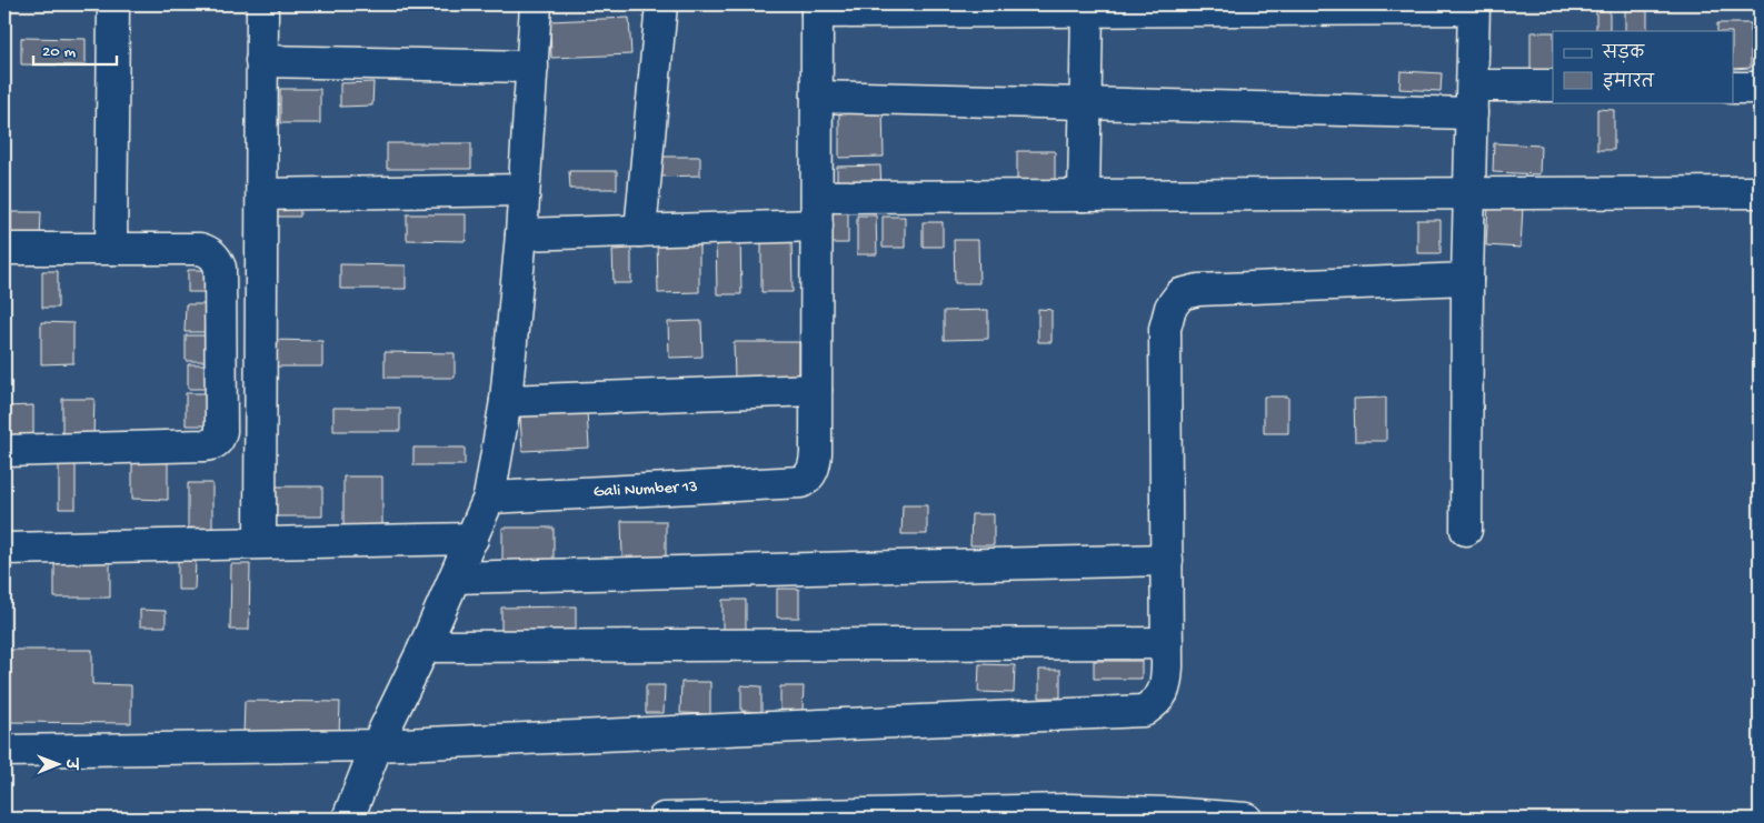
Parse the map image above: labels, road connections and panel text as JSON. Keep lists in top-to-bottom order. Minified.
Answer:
{"streets":{"street":["Gali Number 13"]},"legend":["सड़क","इमारत"],"scale_bar":"20 m","north":"right"}
